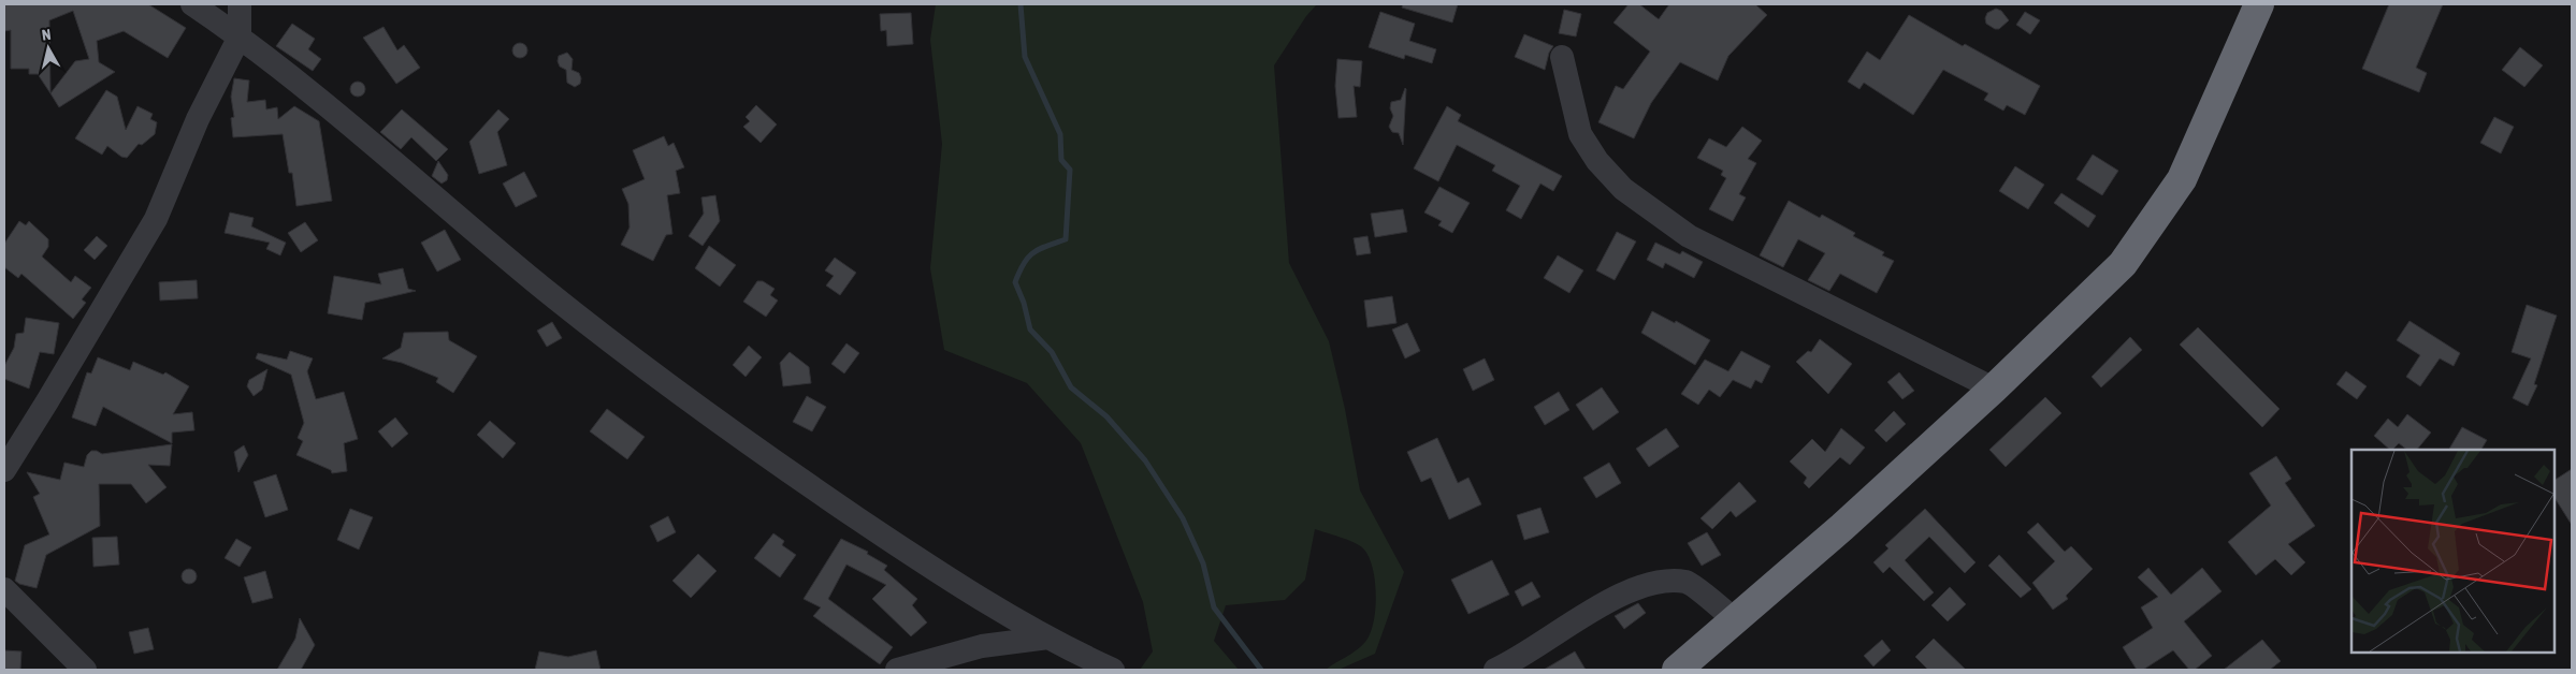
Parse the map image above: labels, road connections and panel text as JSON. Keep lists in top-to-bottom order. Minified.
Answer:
{"north":"top"}
